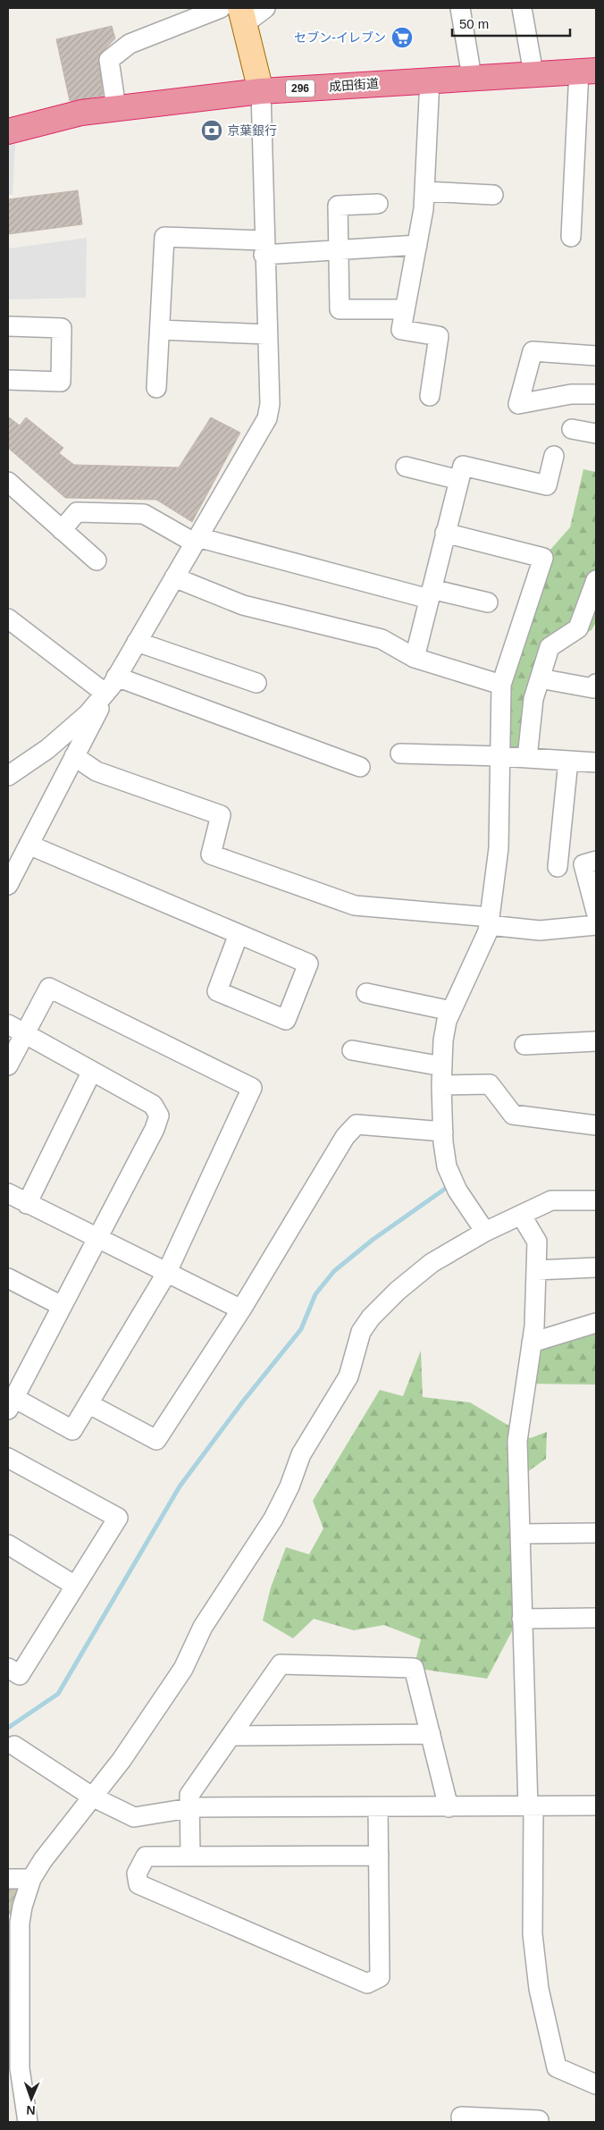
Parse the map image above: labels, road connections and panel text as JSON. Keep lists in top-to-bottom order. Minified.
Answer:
{"streets":{"highway":["成田街道","296"]},"places":{"supermarket":["セブン-イレブン"],"bank":["京葉銀行"]},"scale_bar":"50 m","north":"bottom"}
